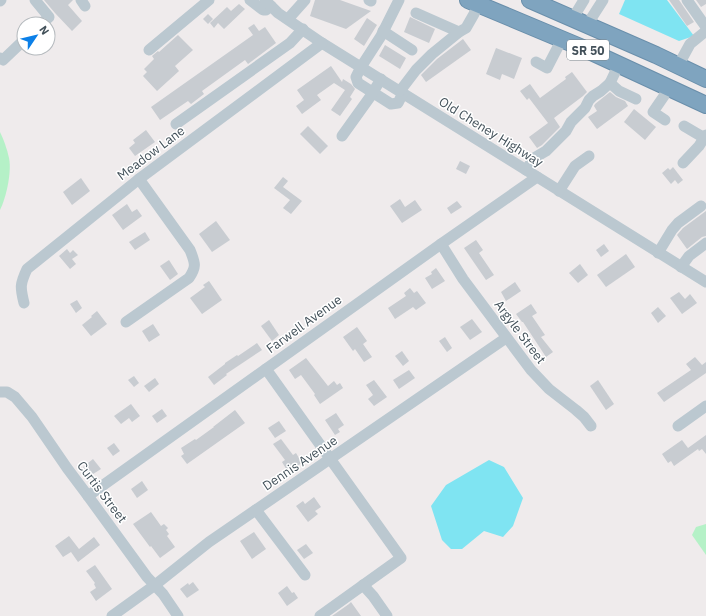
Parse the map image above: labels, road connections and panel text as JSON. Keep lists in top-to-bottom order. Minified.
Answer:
{"streets":{"highway":["SR 50"],"street":["Old Cheney Highway","Meadow Lane","Farwell Avenue","Argyle Street","Dennis Avenue","Curtis Street"]},"crossings":[["Old Cheney Highway","Meadow Lane"],["Old Cheney Highway","Farwell Avenue"],["Farwell Avenue","Argyle Street"],["Farwell Avenue","Curtis Street"],["Argyle Street","Dennis Avenue"],["Dennis Avenue","Curtis Street"]],"north":"top right"}
